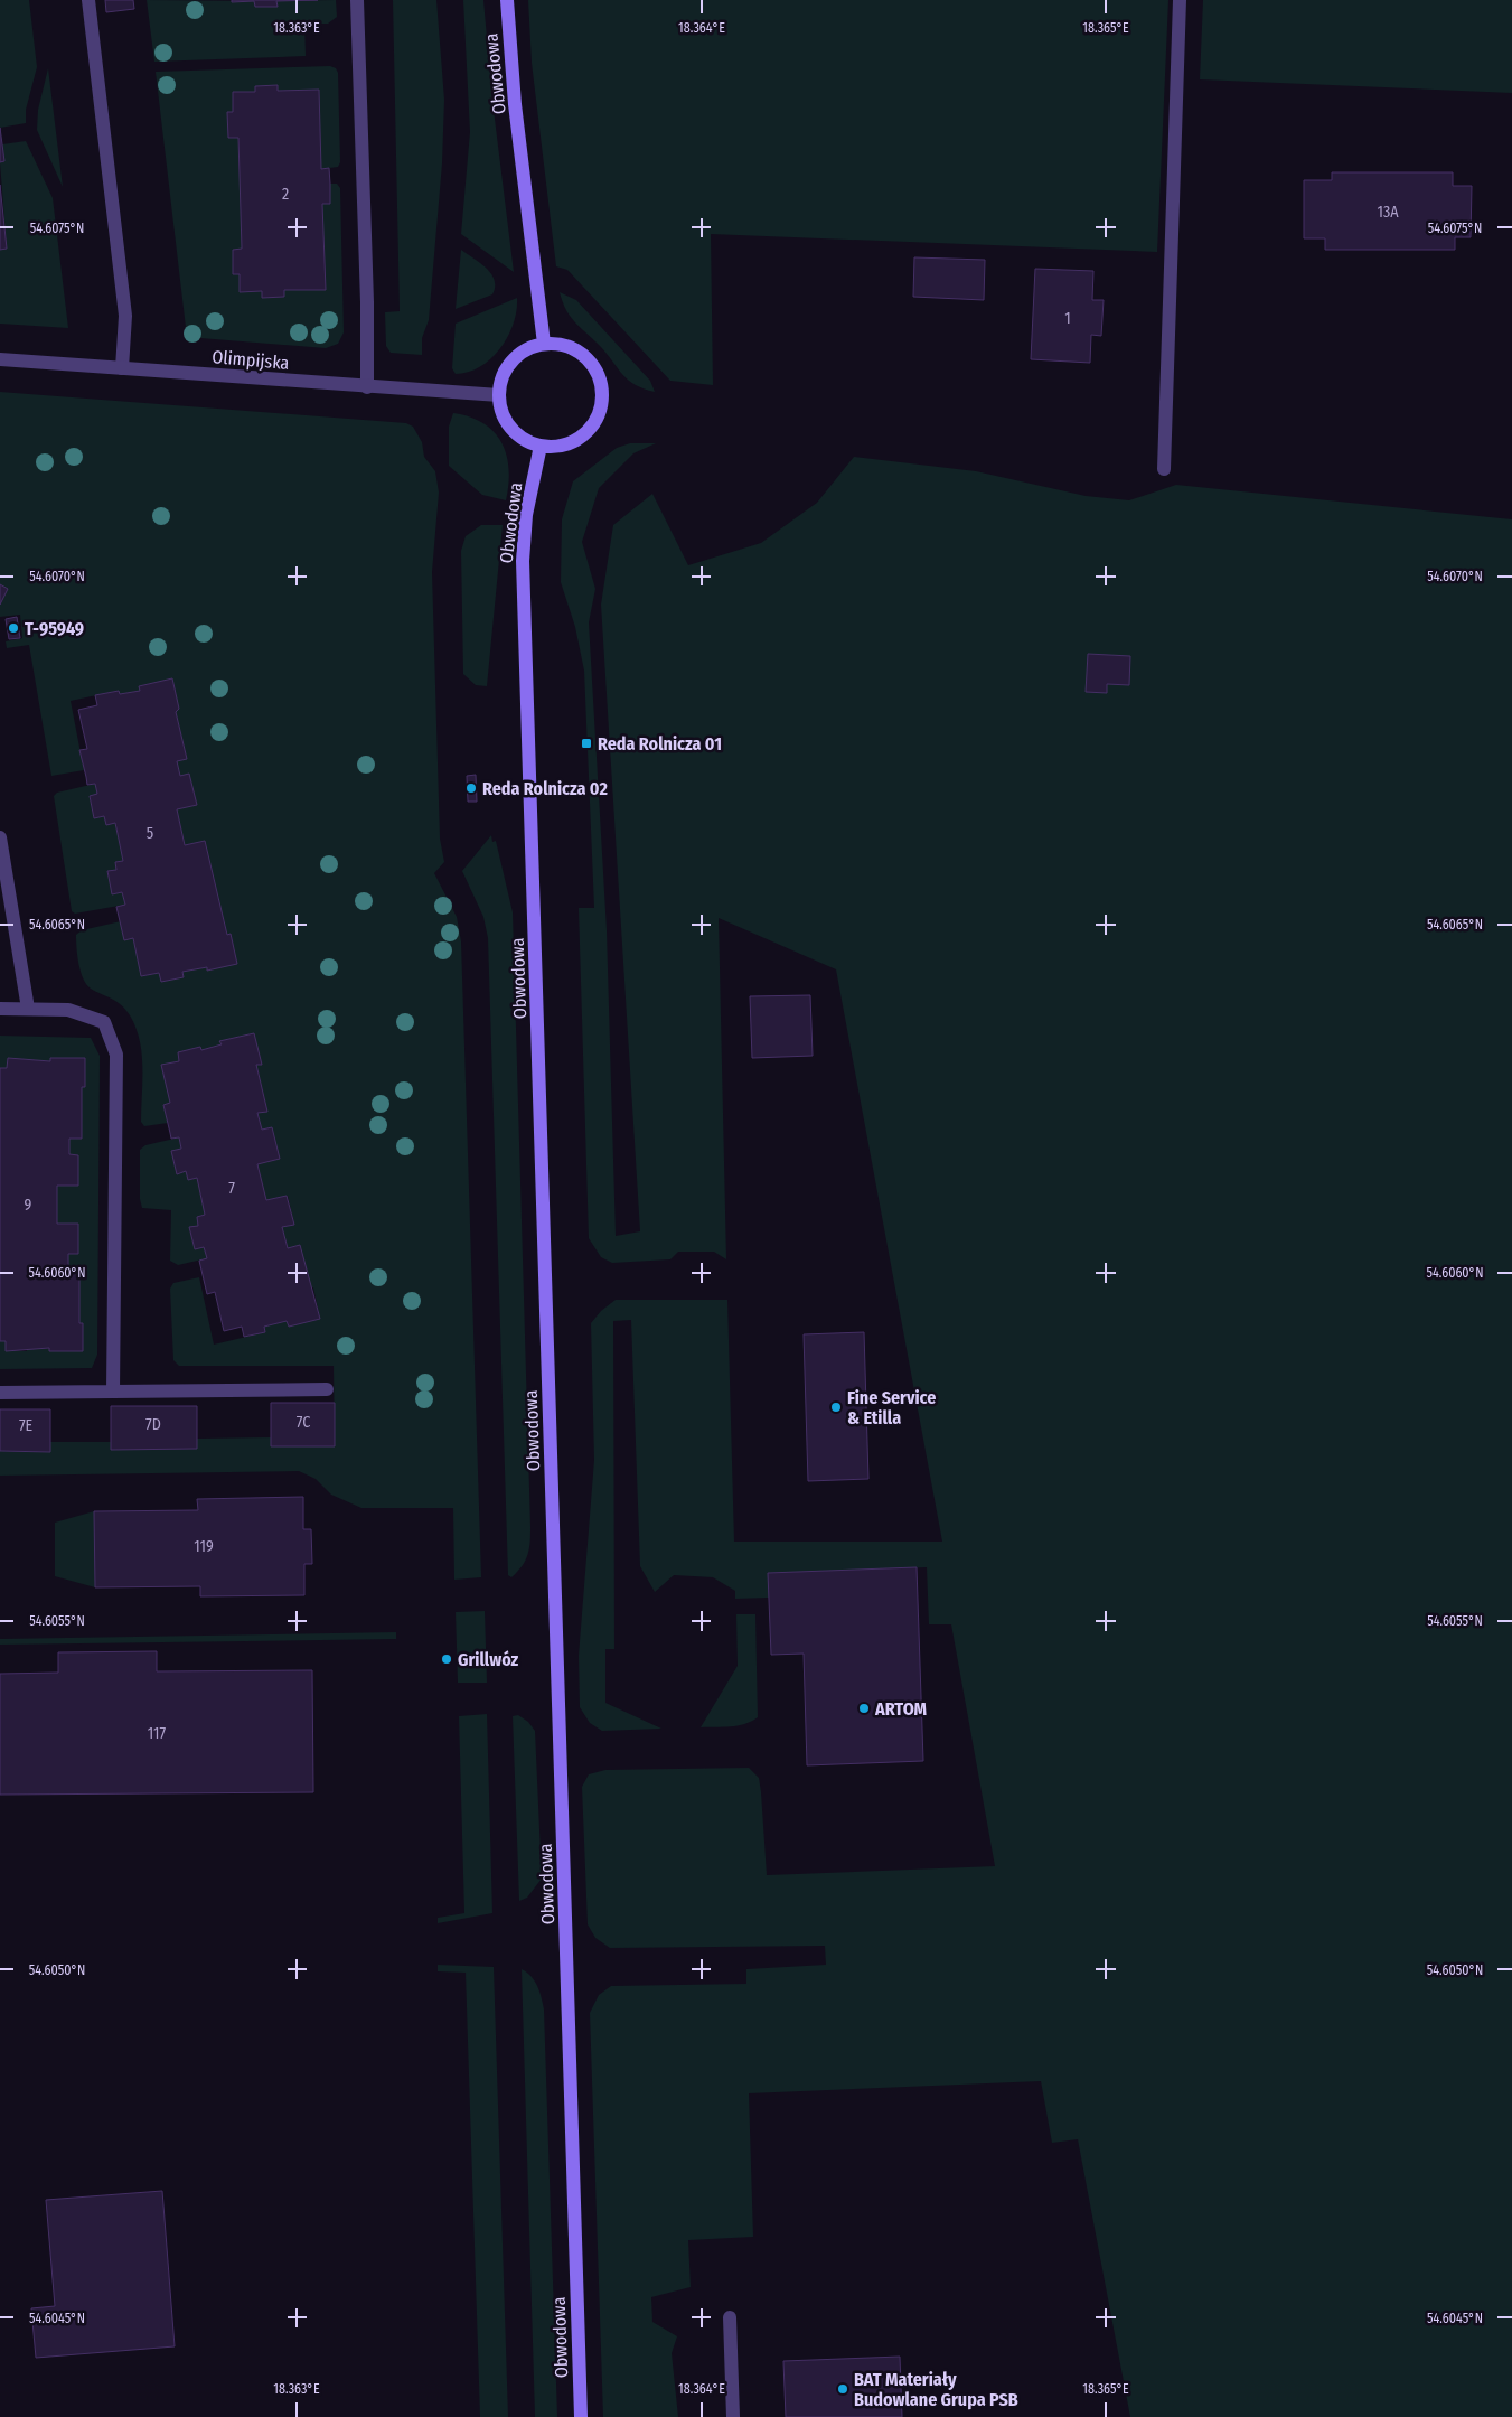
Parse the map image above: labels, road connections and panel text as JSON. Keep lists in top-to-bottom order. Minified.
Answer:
{"streets":{"main road":["Obwodowa"],"street":["Olimpijska"]},"crossings":[["Obwodowa","Olimpijska"]],"places":{"other":["T-95949","Reda Rolnicza 02","Fine Service & Etilla","Grillwóz","ARTOM","BAT Materiały Budowlane Grupa PSB"],"transit":["Reda Rolnicza 01"]},"house_numbers":["2","13A","1","5","7","9","7C","7D","7E","119","117"],"coordinates":["18.363°E","18.364°E","18.365°E","54.6075°N","54.6070°N","54.6065°N","54.6060°N","54.6055°N","54.6050°N","54.6045°N"]}
